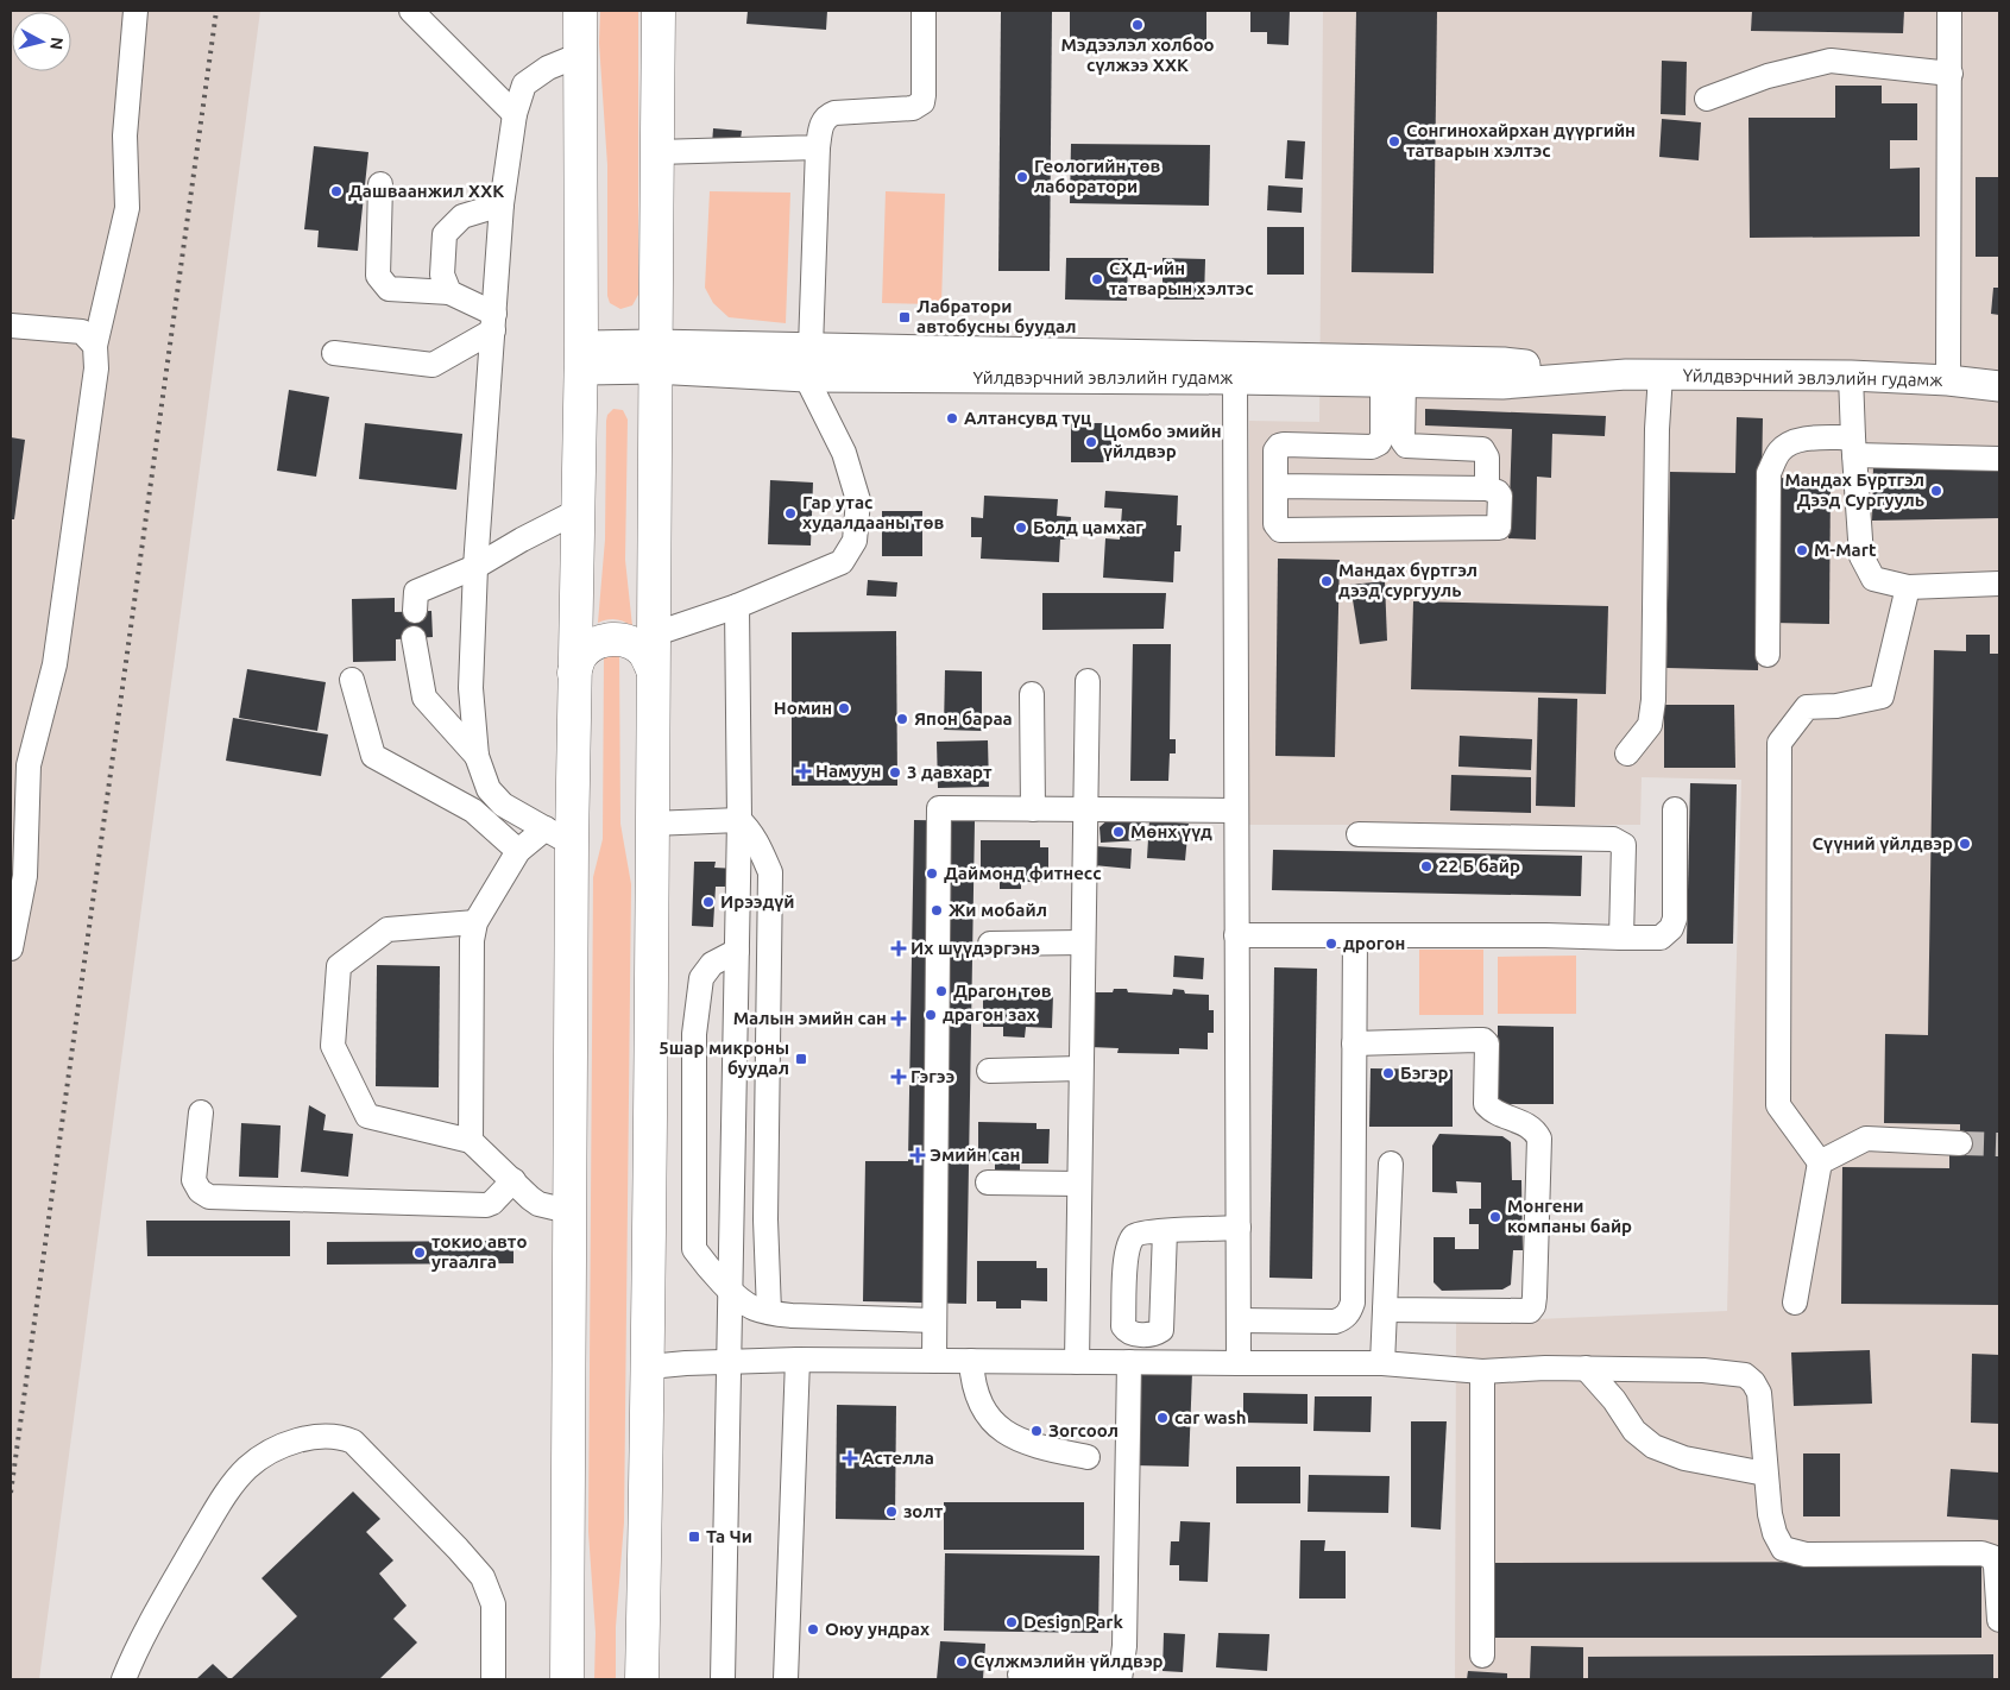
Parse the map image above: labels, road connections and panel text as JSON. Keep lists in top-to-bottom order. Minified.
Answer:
{"streets":{"main road":["Үйлдвэрчний эвлэлийн гудамж"]},"places":{"other":["Мэдээлэл холбоо сүлжээ ХХК","Сонгинохайрхан дүүргийн татварын хэлтэс","Геологийн төв лаборатори","Дашваанжил ХХК","СХД-ийн татварын хэлтэс","Алтансувд түц","Цомбо эмийн үйлдвэр","Мандах Бүртгэл Дээд Сургууль","Гар утас худалдааны төв","Болд цамхаг","M-Mart","Мандах бүртгэл дээд сургууль","Номин","Япон бараа","3 давхарт","Мөнх үүд","Сүүний үйлдвэр","22 Б байр","Даймонд фитнесс","Ирээдүй","Жи мобайл","дрогон","Драгон төв","драгон зах","Бэгэр","Монгени компаны байр","токио авто угаалга","car wash","Зогсоол","золт","Design Park","Оюу ундрах","Сүлжмэлийн үйлдвэр"],"transit":["Лабратори автобусны буудал","5шар микроны буудал","Та Чи"],"health":["Намуун","Их шүүдэргэнэ","Малын эмийн сан","Гэгээ","Эмийн сан","Астелла"]},"north":"right"}
